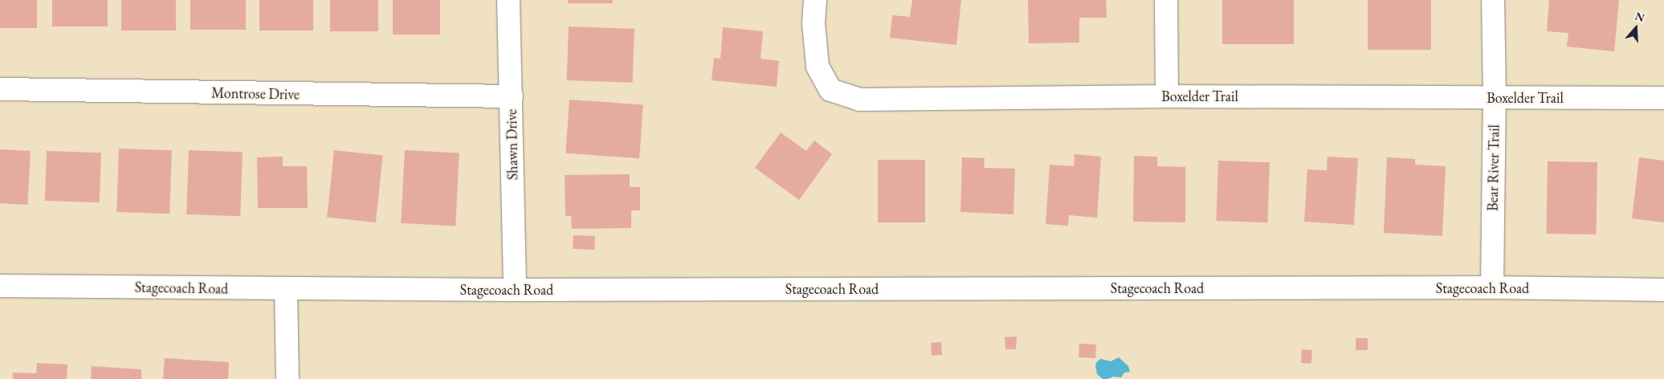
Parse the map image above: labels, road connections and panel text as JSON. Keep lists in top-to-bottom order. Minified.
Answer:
{"streets":{"street":["Montrose Drive","Boxelder Trail","Shawn Drive","Bear River Trail","Stagecoach Road"]},"crossings":[["Montrose Drive","Shawn Drive"],["Boxelder Trail","Bear River Trail"],["Shawn Drive","Stagecoach Road"],["Bear River Trail","Stagecoach Road"]],"north":"top"}
